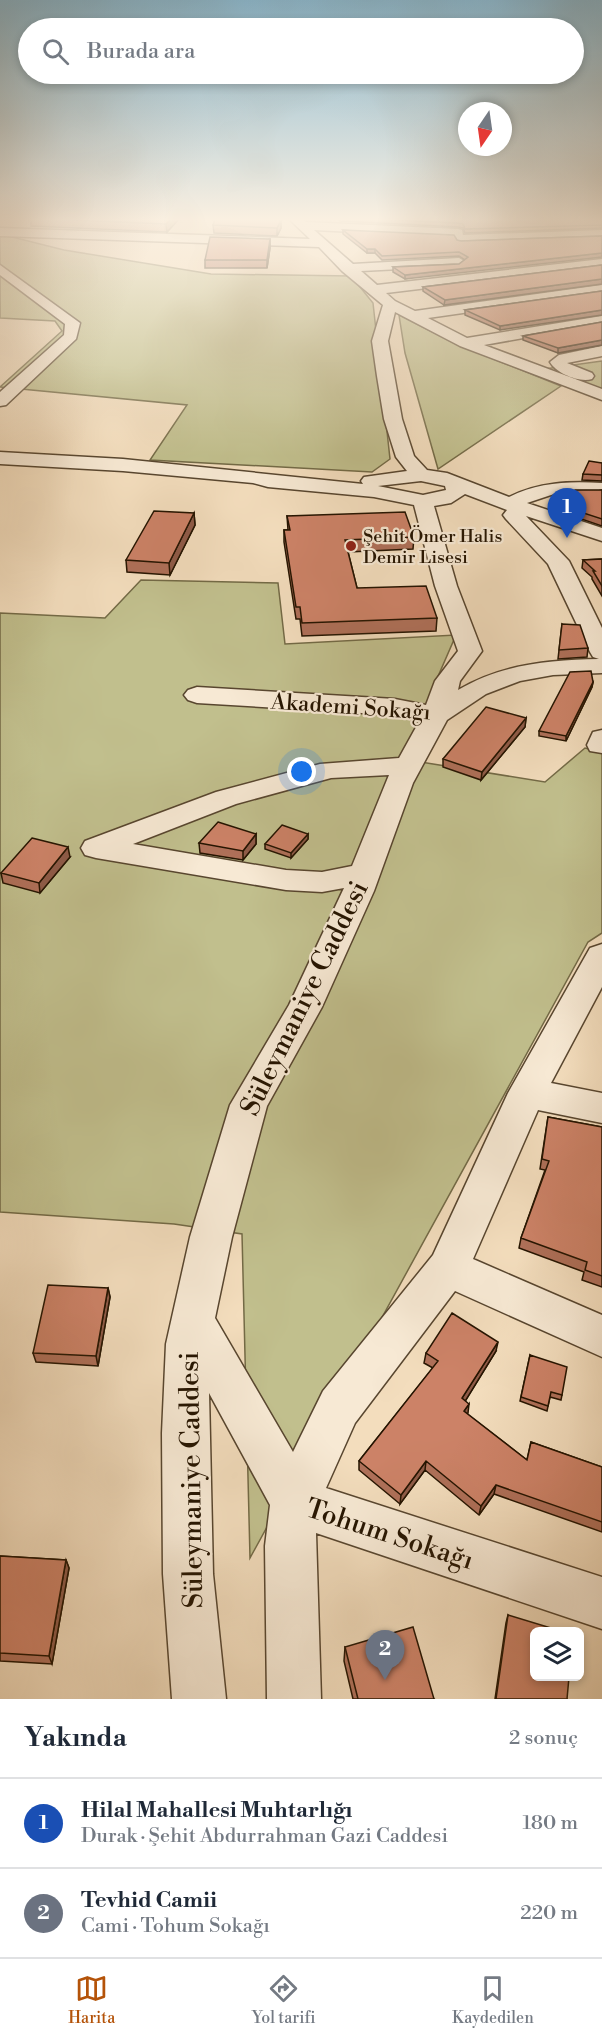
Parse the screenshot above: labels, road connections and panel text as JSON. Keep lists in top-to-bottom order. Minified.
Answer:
{"streets":{"street":["Akademi Sokağı","Süleymaniye Caddesi","Tohum Sokağı"]},"crossings":[["Akademi Sokağı","Süleymaniye Caddesi"]],"places":["Şehit Ömer Halis Demir Lisesi"],"north":"bottom","page":{"search":"Burada ara","pins":["1","2"],"heading":["Yakında","2 sonuç"],"list":[{"mark":"1","name":"Hilal Mahallesi Muhtarlığı","note":"Durak · Şehit Abdurrahman Gazi Caddesi","value":"180 m"},{"mark":"2","name":"Tevhid Camii","note":"Cami · Tohum Sokağı","value":"220 m"}],"nav":["Harita","Yol tarifi","Kaydedilen"]}}
